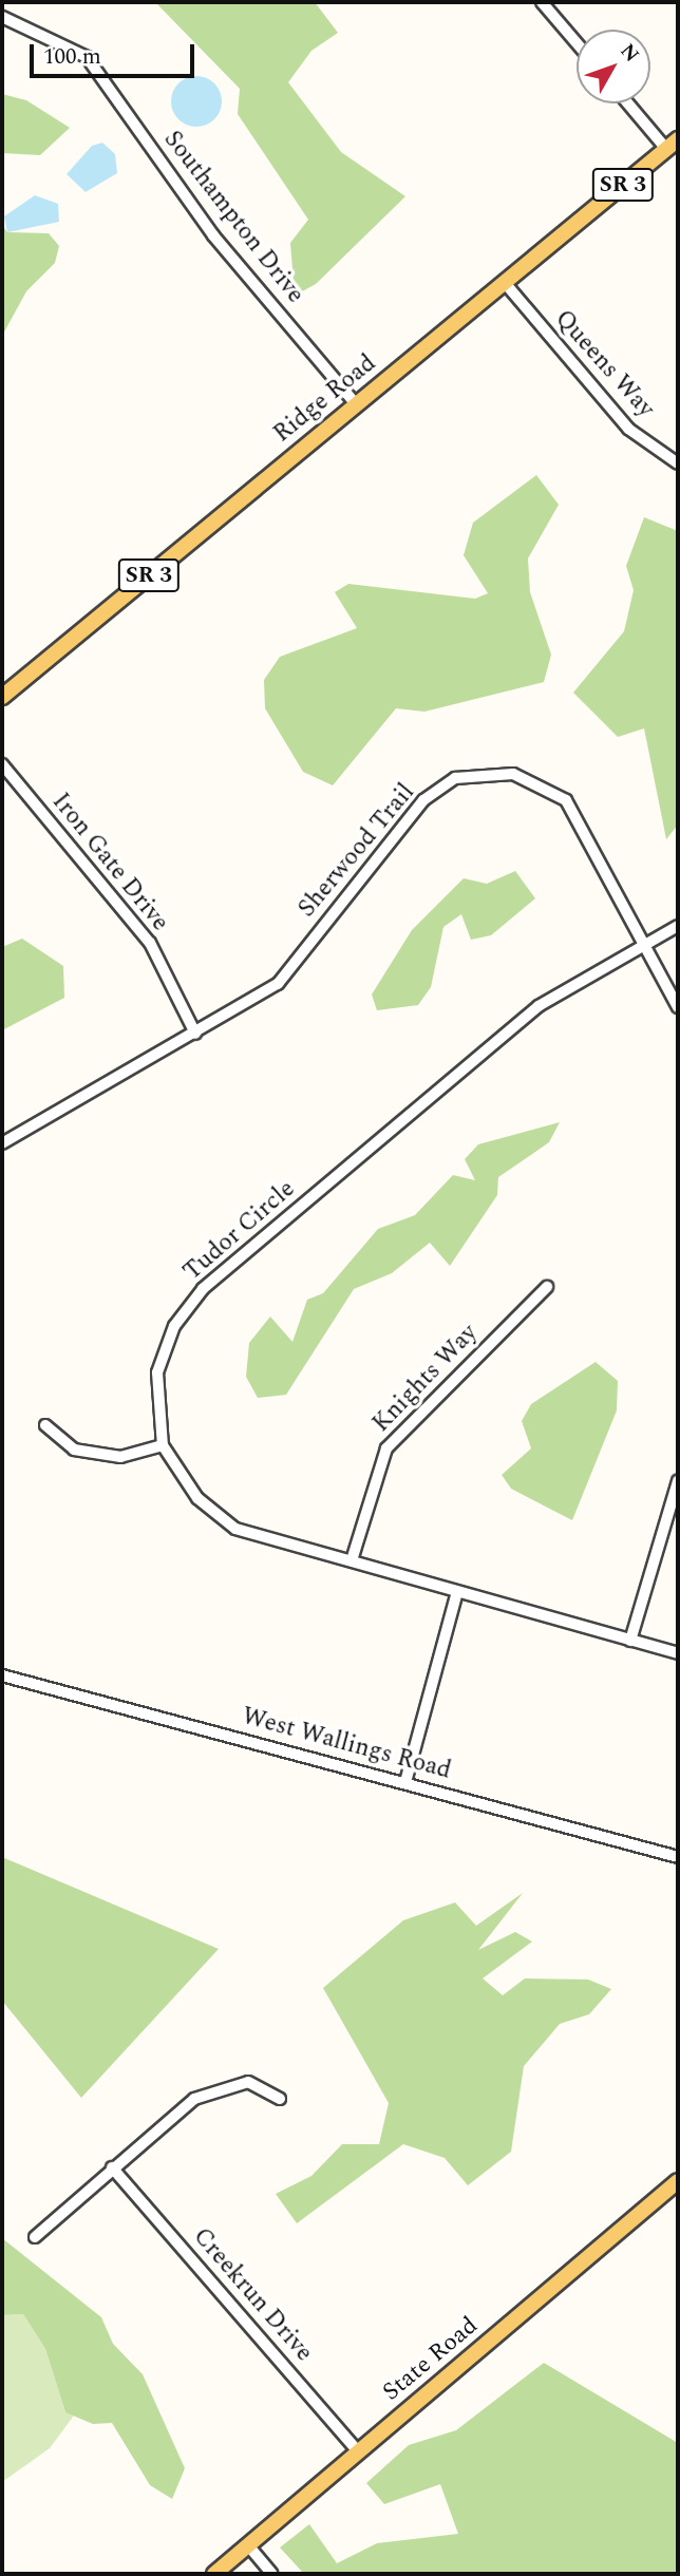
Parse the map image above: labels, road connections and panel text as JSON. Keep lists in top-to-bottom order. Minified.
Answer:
{"streets":{"main road":["SR 3","Ridge Road","State Road"],"street":["Southampton Drive","Queens Way","Sherwood Trail","Iron Gate Drive","Tudor Circle","Knights Way","West Wallings Road","Creekrun Drive"]},"crossings":[["Southampton Drive","Ridge Road"],["Queens Way","Ridge Road"],["Sherwood Trail","Iron Gate Drive"],["Sherwood Trail","Tudor Circle"],["Tudor Circle","Knights Way"],["Creekrun Drive","State Road"]],"scale_bar":"100 m","north":"top right"}
